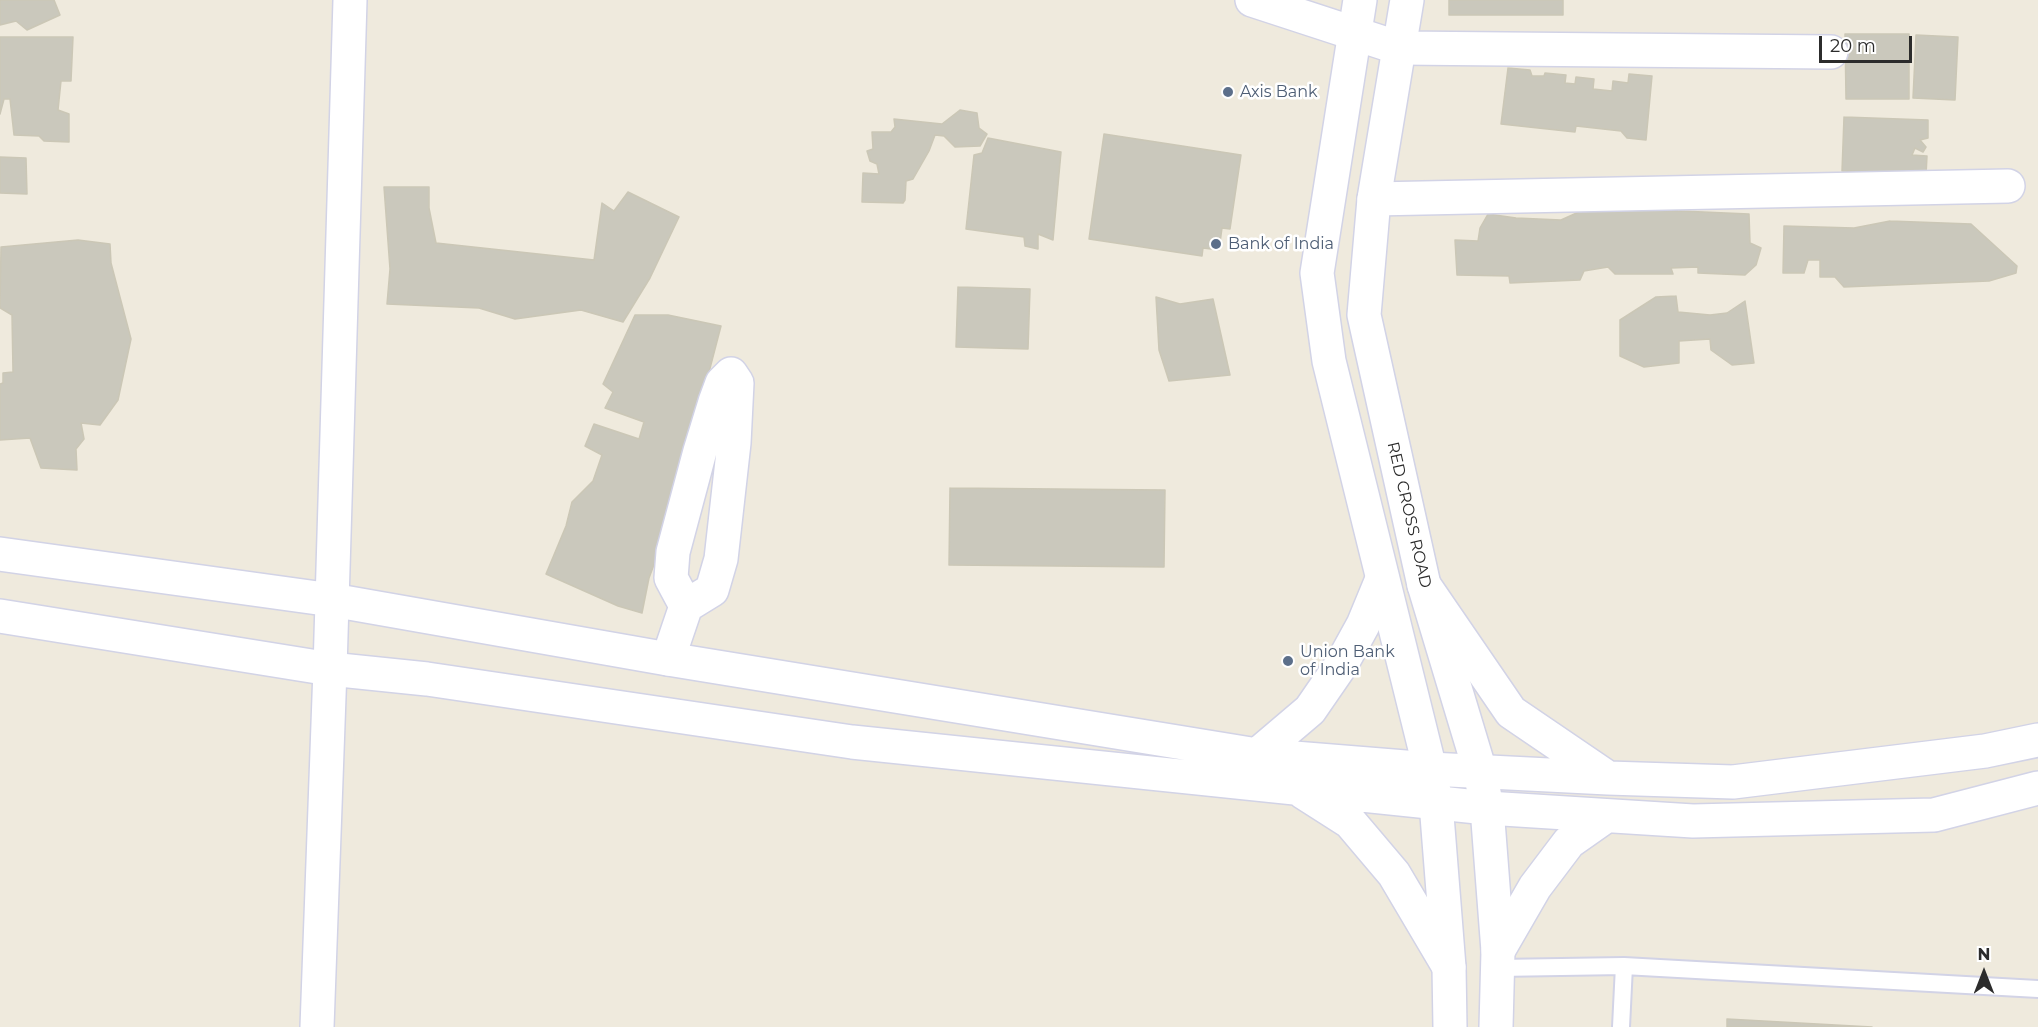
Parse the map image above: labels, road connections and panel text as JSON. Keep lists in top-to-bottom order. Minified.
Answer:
{"streets":{"main road":["RED CROSS ROAD"]},"places":["Axis Bank","Bank of India","Union Bank of India"],"scale_bar":"20 m","north":"top"}
